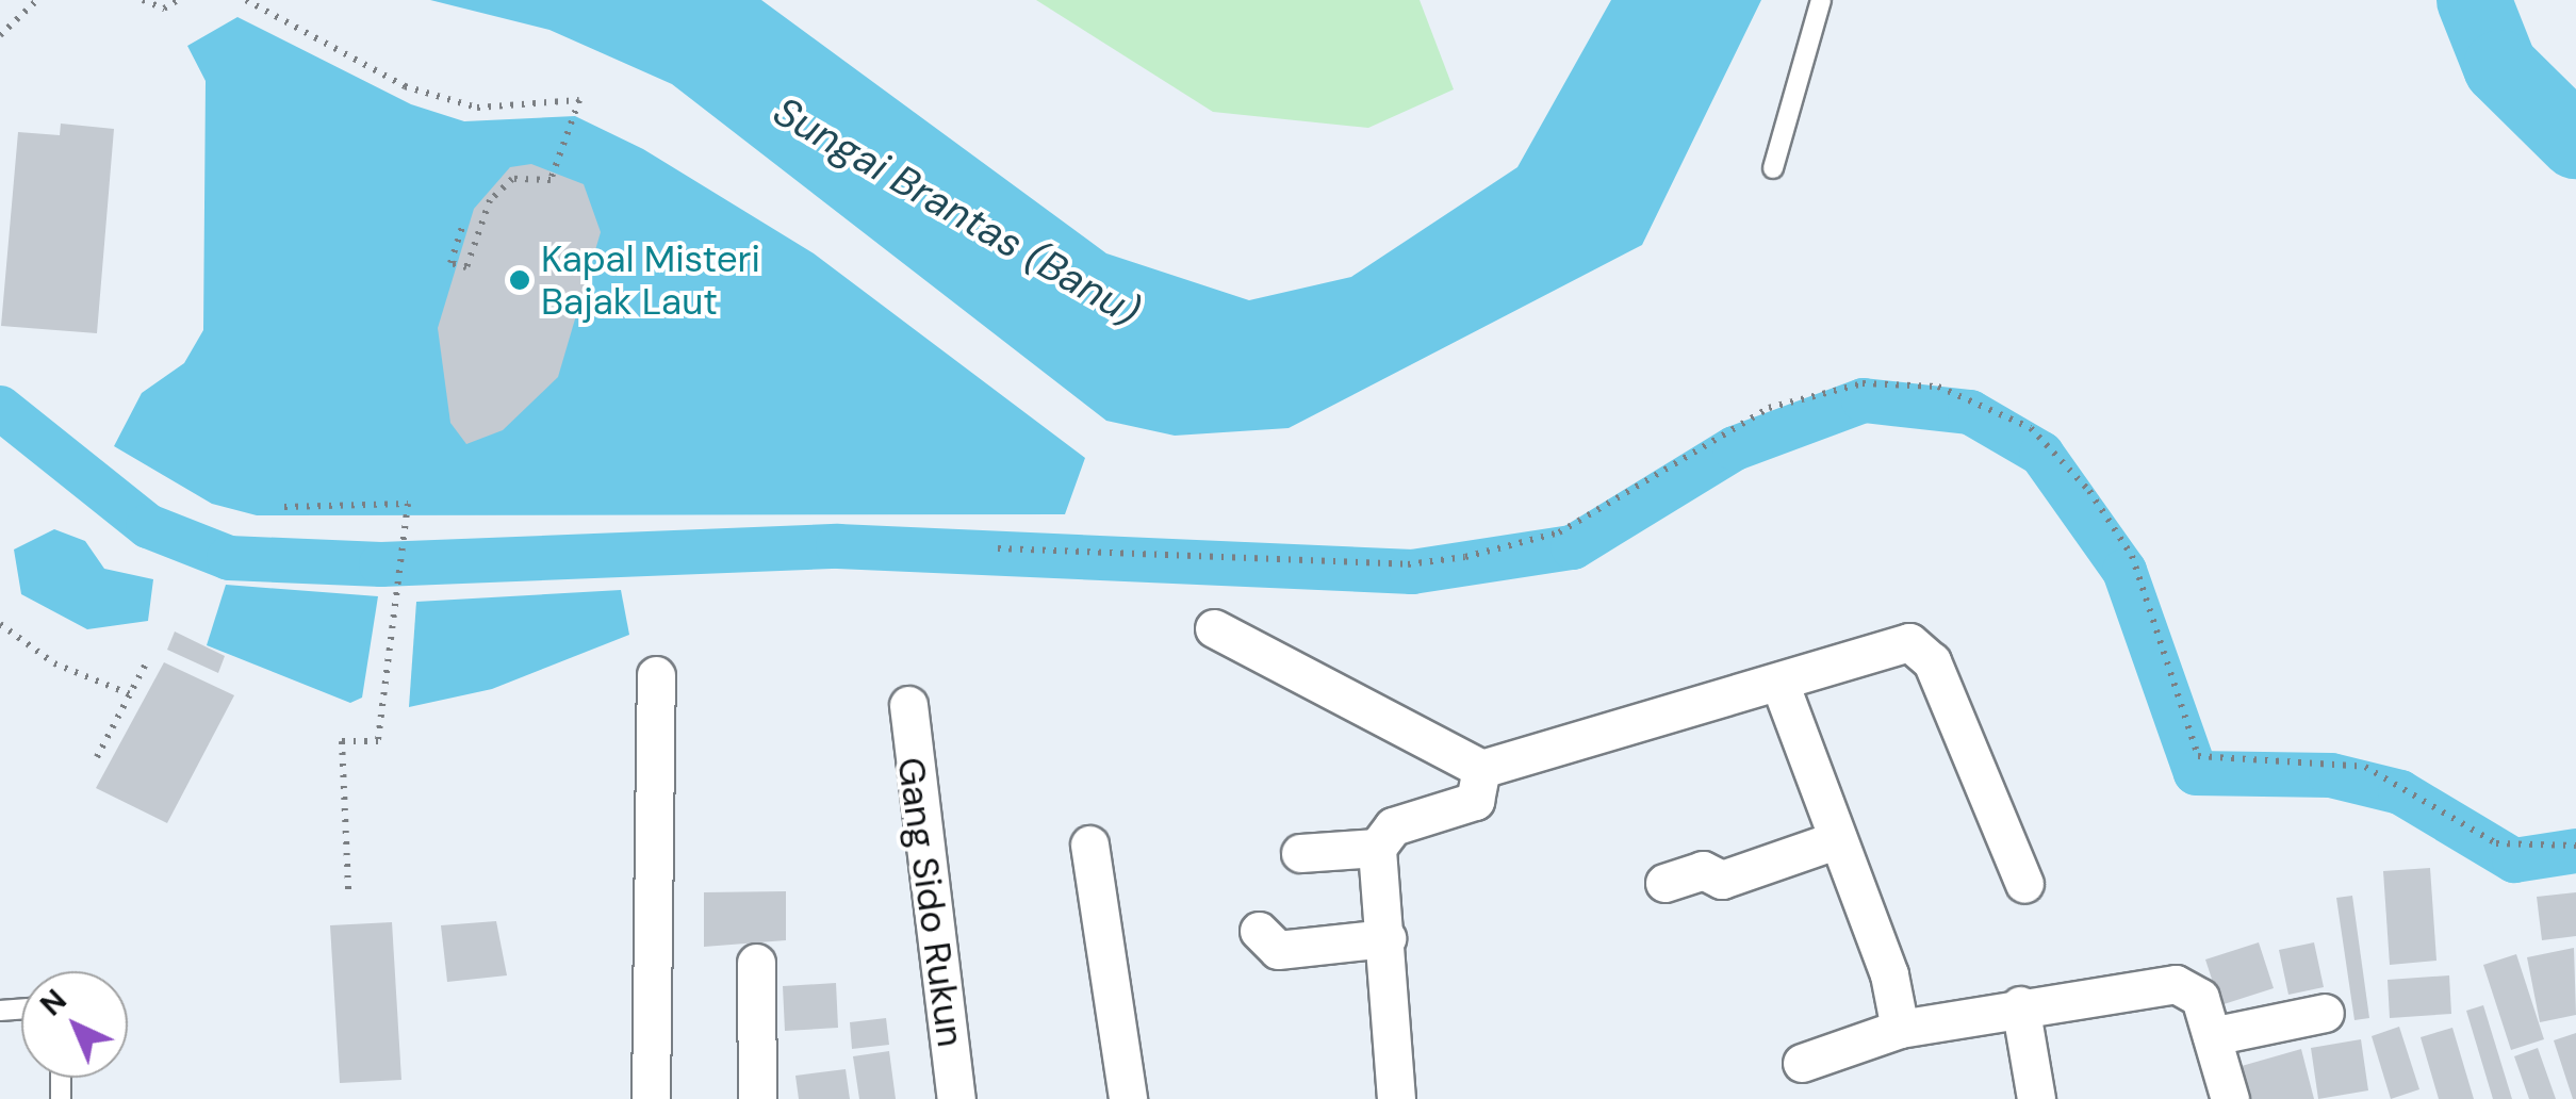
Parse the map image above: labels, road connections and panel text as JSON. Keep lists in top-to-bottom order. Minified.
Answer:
{"streets":{"street":["Gang Sido Rukun"]},"water":["Sungai Brantas (Banu)"],"places":["Kapal Misteri Bajak Laut"],"north":"top left"}
